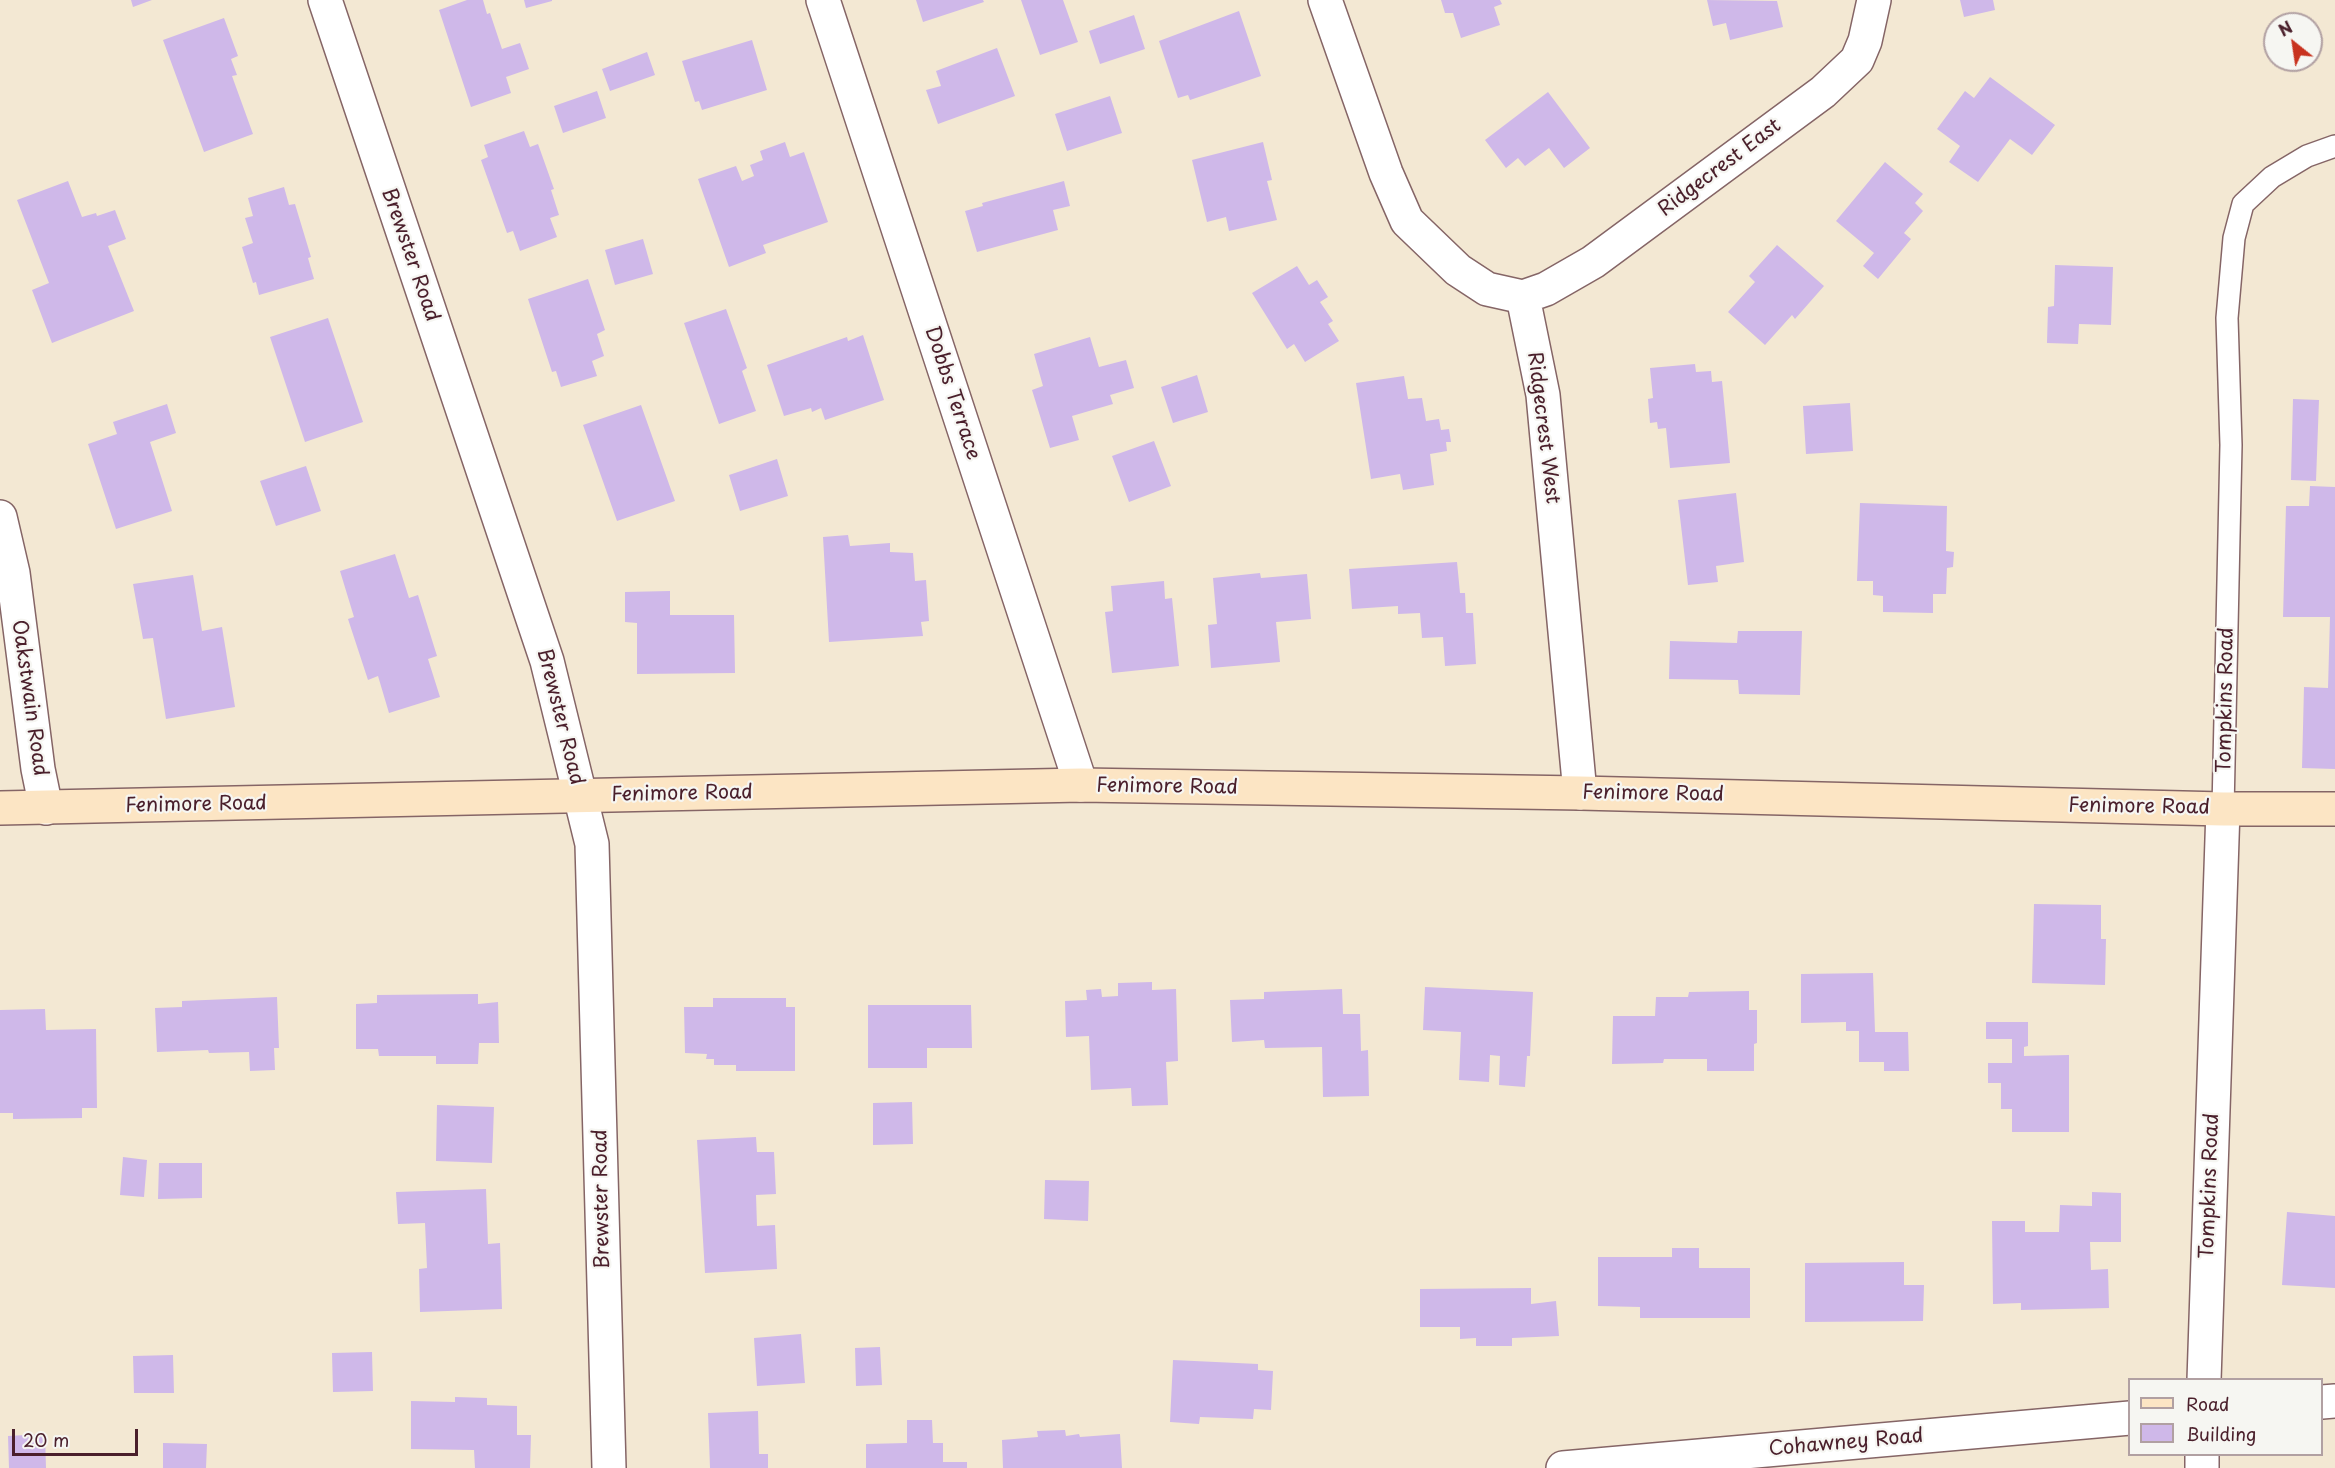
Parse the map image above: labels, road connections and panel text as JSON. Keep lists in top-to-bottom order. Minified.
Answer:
{"streets":{"main road":["Fenimore Road"],"street":["Ridgecrest East","Brewster Road","Dobbs Terrace","Ridgecrest West","Oakstwain Road","Tompkins Road","Cohawney Road"]},"crossings":[["Ridgecrest East","Ridgecrest West"],["Brewster Road","Fenimore Road"],["Dobbs Terrace","Fenimore Road"],["Ridgecrest West","Fenimore Road"],["Oakstwain Road","Fenimore Road"],["Tompkins Road","Fenimore Road"]],"legend":["Road","Building"],"scale_bar":"20 m","north":"top left"}
